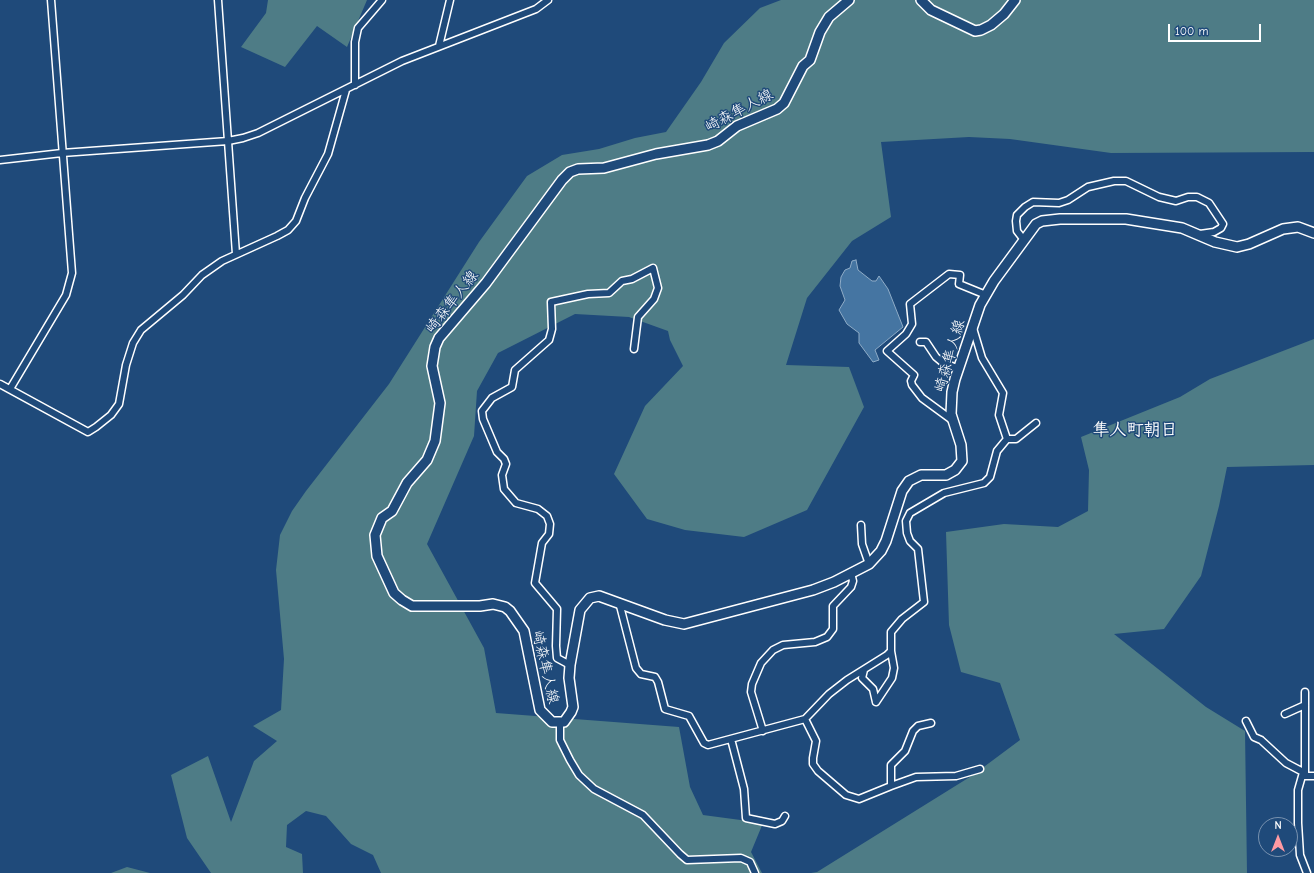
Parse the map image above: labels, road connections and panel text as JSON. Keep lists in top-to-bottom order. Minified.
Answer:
{"streets":{"main road":["崎森隼人線"]},"districts":["隼人町朝日"],"scale_bar":"100 m","north":"top"}
